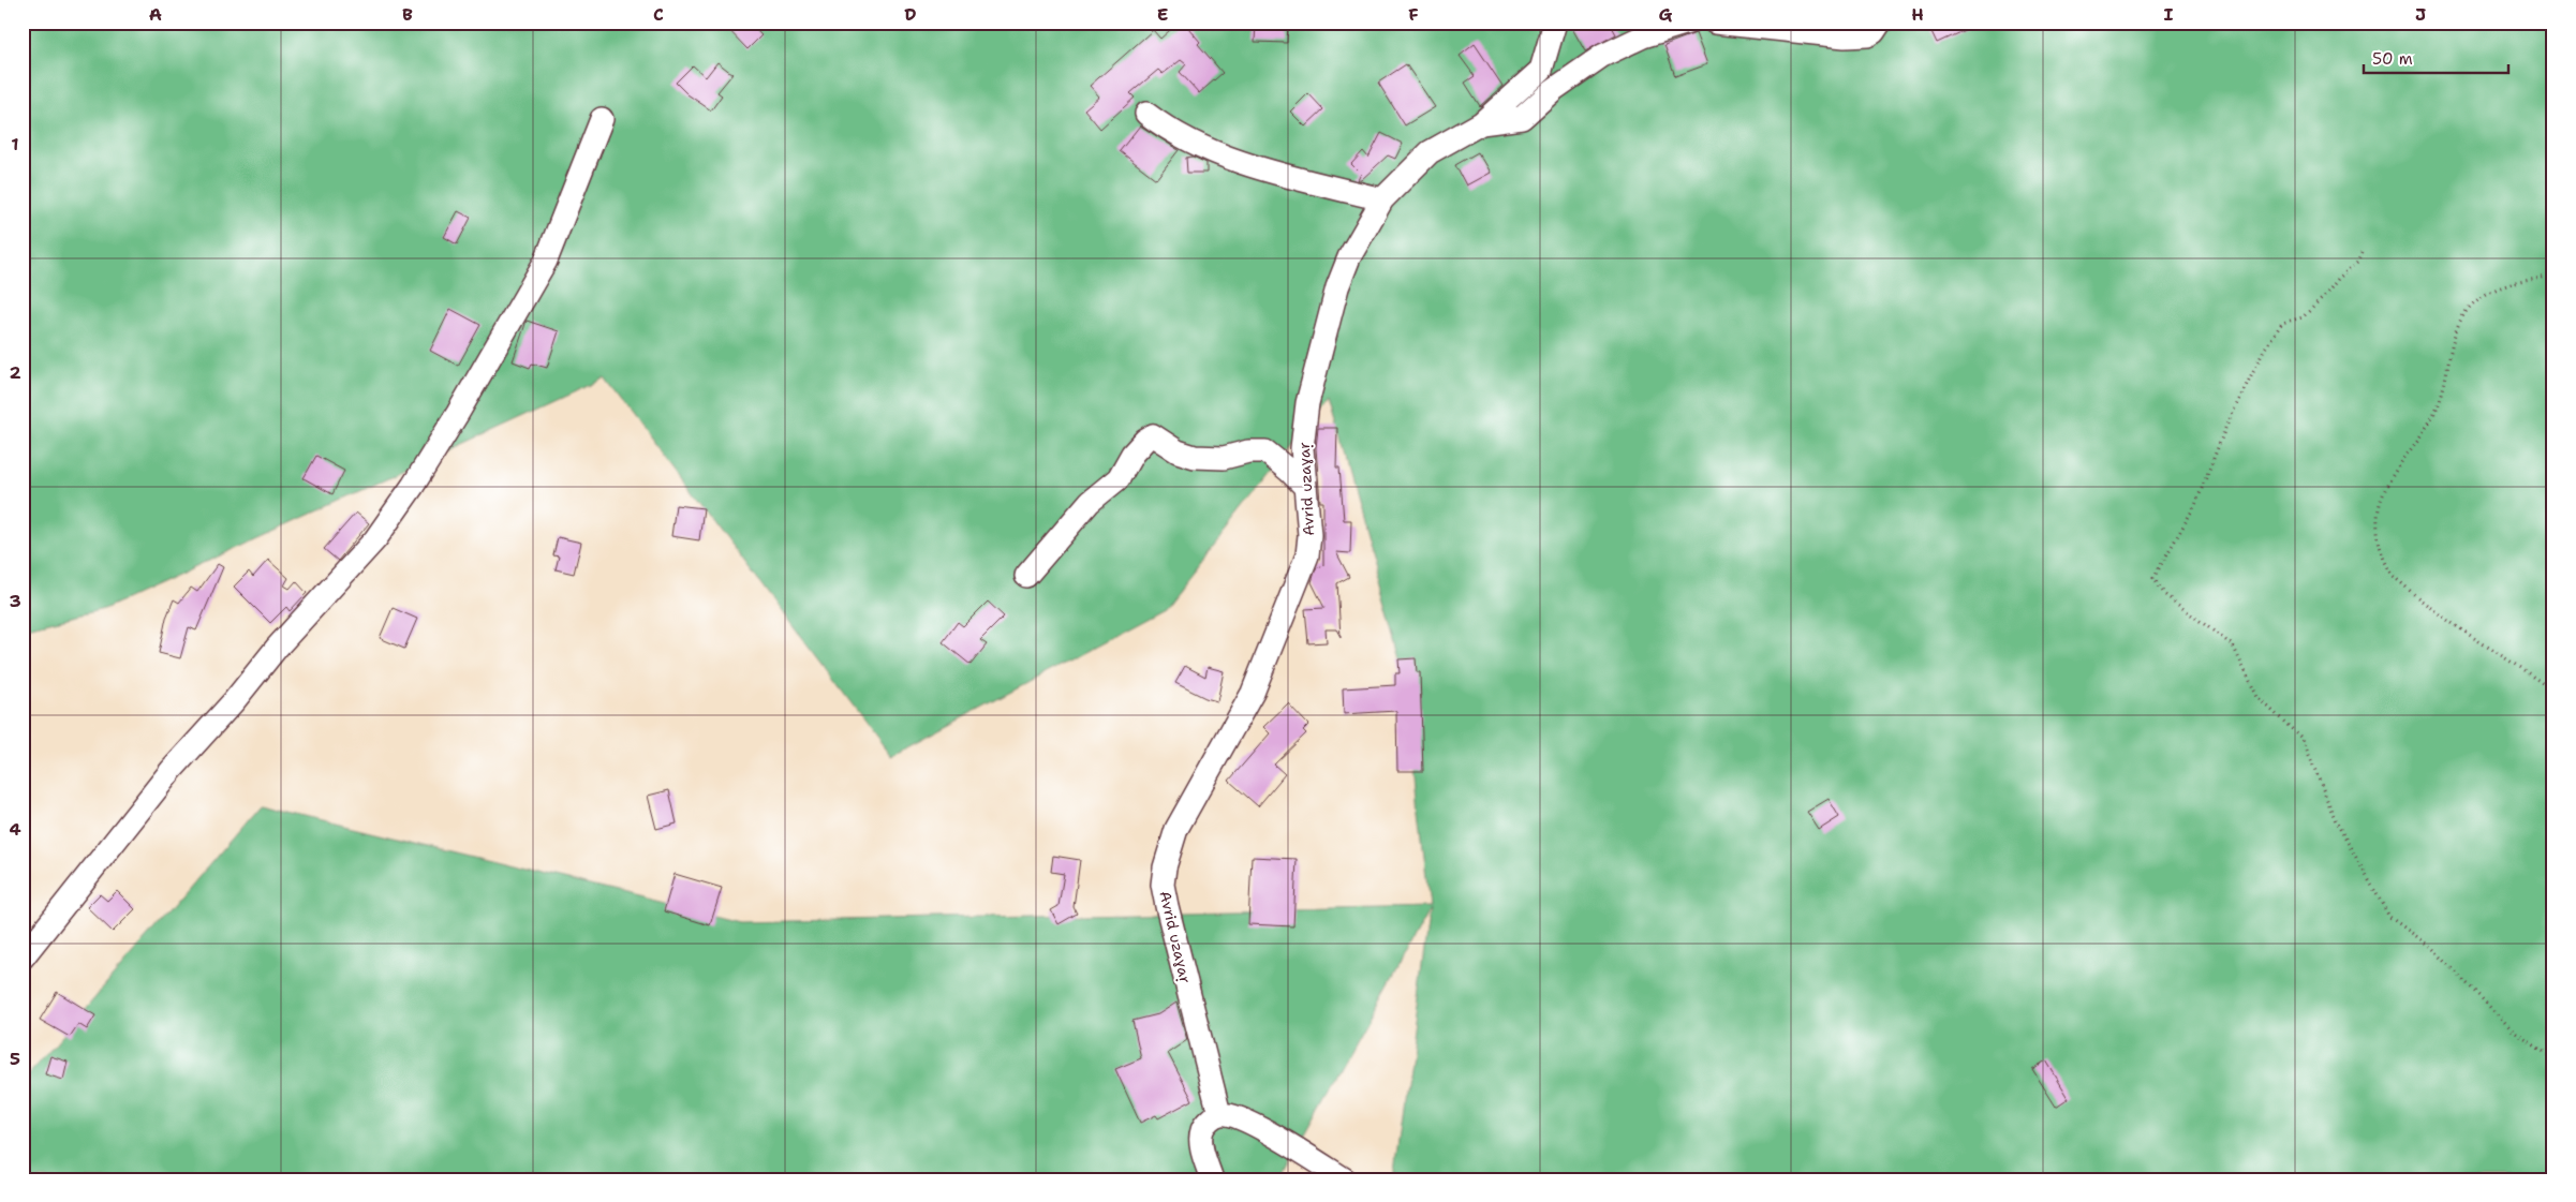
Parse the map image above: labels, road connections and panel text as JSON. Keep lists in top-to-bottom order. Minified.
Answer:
{"streets":{"street":["Avrid uzaɣaṛ"]},"scale_bar":"50 m","grid":{"columns":["A","B","C","D","E","F","G","H","I","J"],"rows":["1","2","3","4","5"]}}
